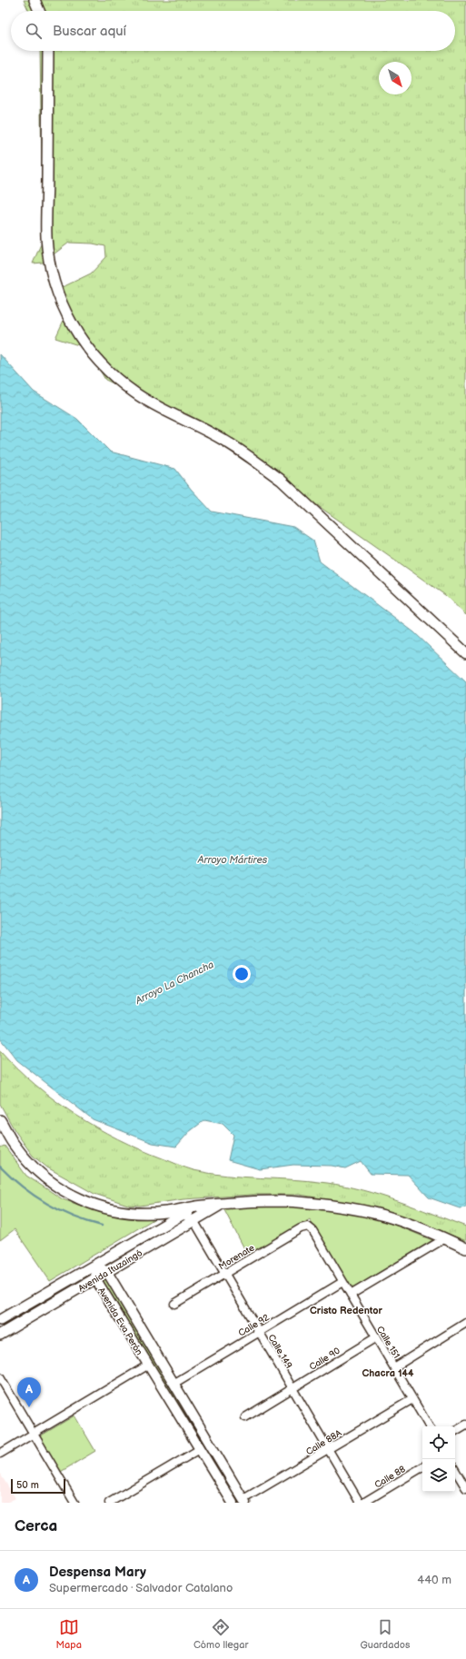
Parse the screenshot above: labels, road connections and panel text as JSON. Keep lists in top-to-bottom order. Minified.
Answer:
{"streets":{"main road":["Avenida Ituzaingó"],"street":["Morenate","Avenida Eva Perón","Calle 92","Calle 151","Calle 149","Calle 90","Calle 88A","Calle 88"]},"crossings":[["Morenate","Calle 151"],["Morenate","Calle 149"],["Avenida Ituzaingó","Avenida Eva Perón"],["Avenida Ituzaingó","Calle 149"],["Avenida Eva Perón","Calle 92"],["Avenida Eva Perón","Calle 88A"],["Calle 92","Calle 151"],["Calle 92","Calle 149"],["Calle 151","Calle 90"],["Calle 151","Calle 88A"],["Calle 149","Calle 90"],["Calle 149","Calle 88A"]],"districts":["Cristo Redentor","Chacra 144"],"water":["Arroyo Mártires","Arroyo La Chancha"],"scale_bar":"50 m","north":"bottom right","page":{"search":"Buscar aquí","pins":"A","scale":"50 m","heading":"Cerca","list":[{"mark":"A","name":"Despensa Mary","note":"Supermercado · Salvador Catalano","value":"440 m"}],"nav":["Mapa","Cómo llegar","Guardados"]}}
